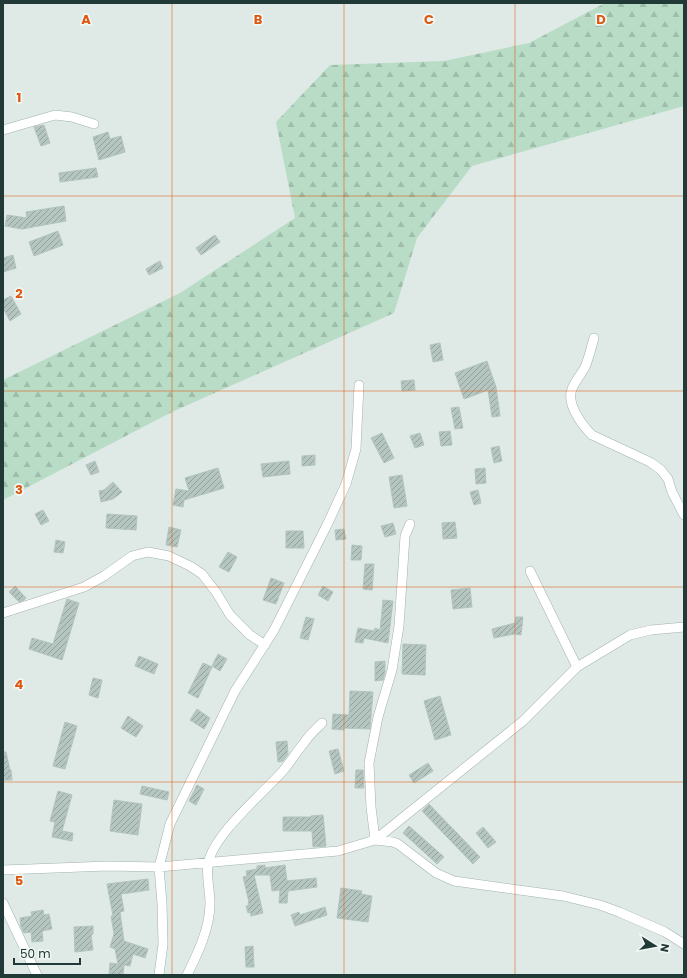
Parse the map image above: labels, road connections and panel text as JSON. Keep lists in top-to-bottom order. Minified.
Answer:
{"scale_bar":"50 m","north":"right","grid":{"columns":["A","B","C","D"],"rows":["1","2","3","4","5"]}}
